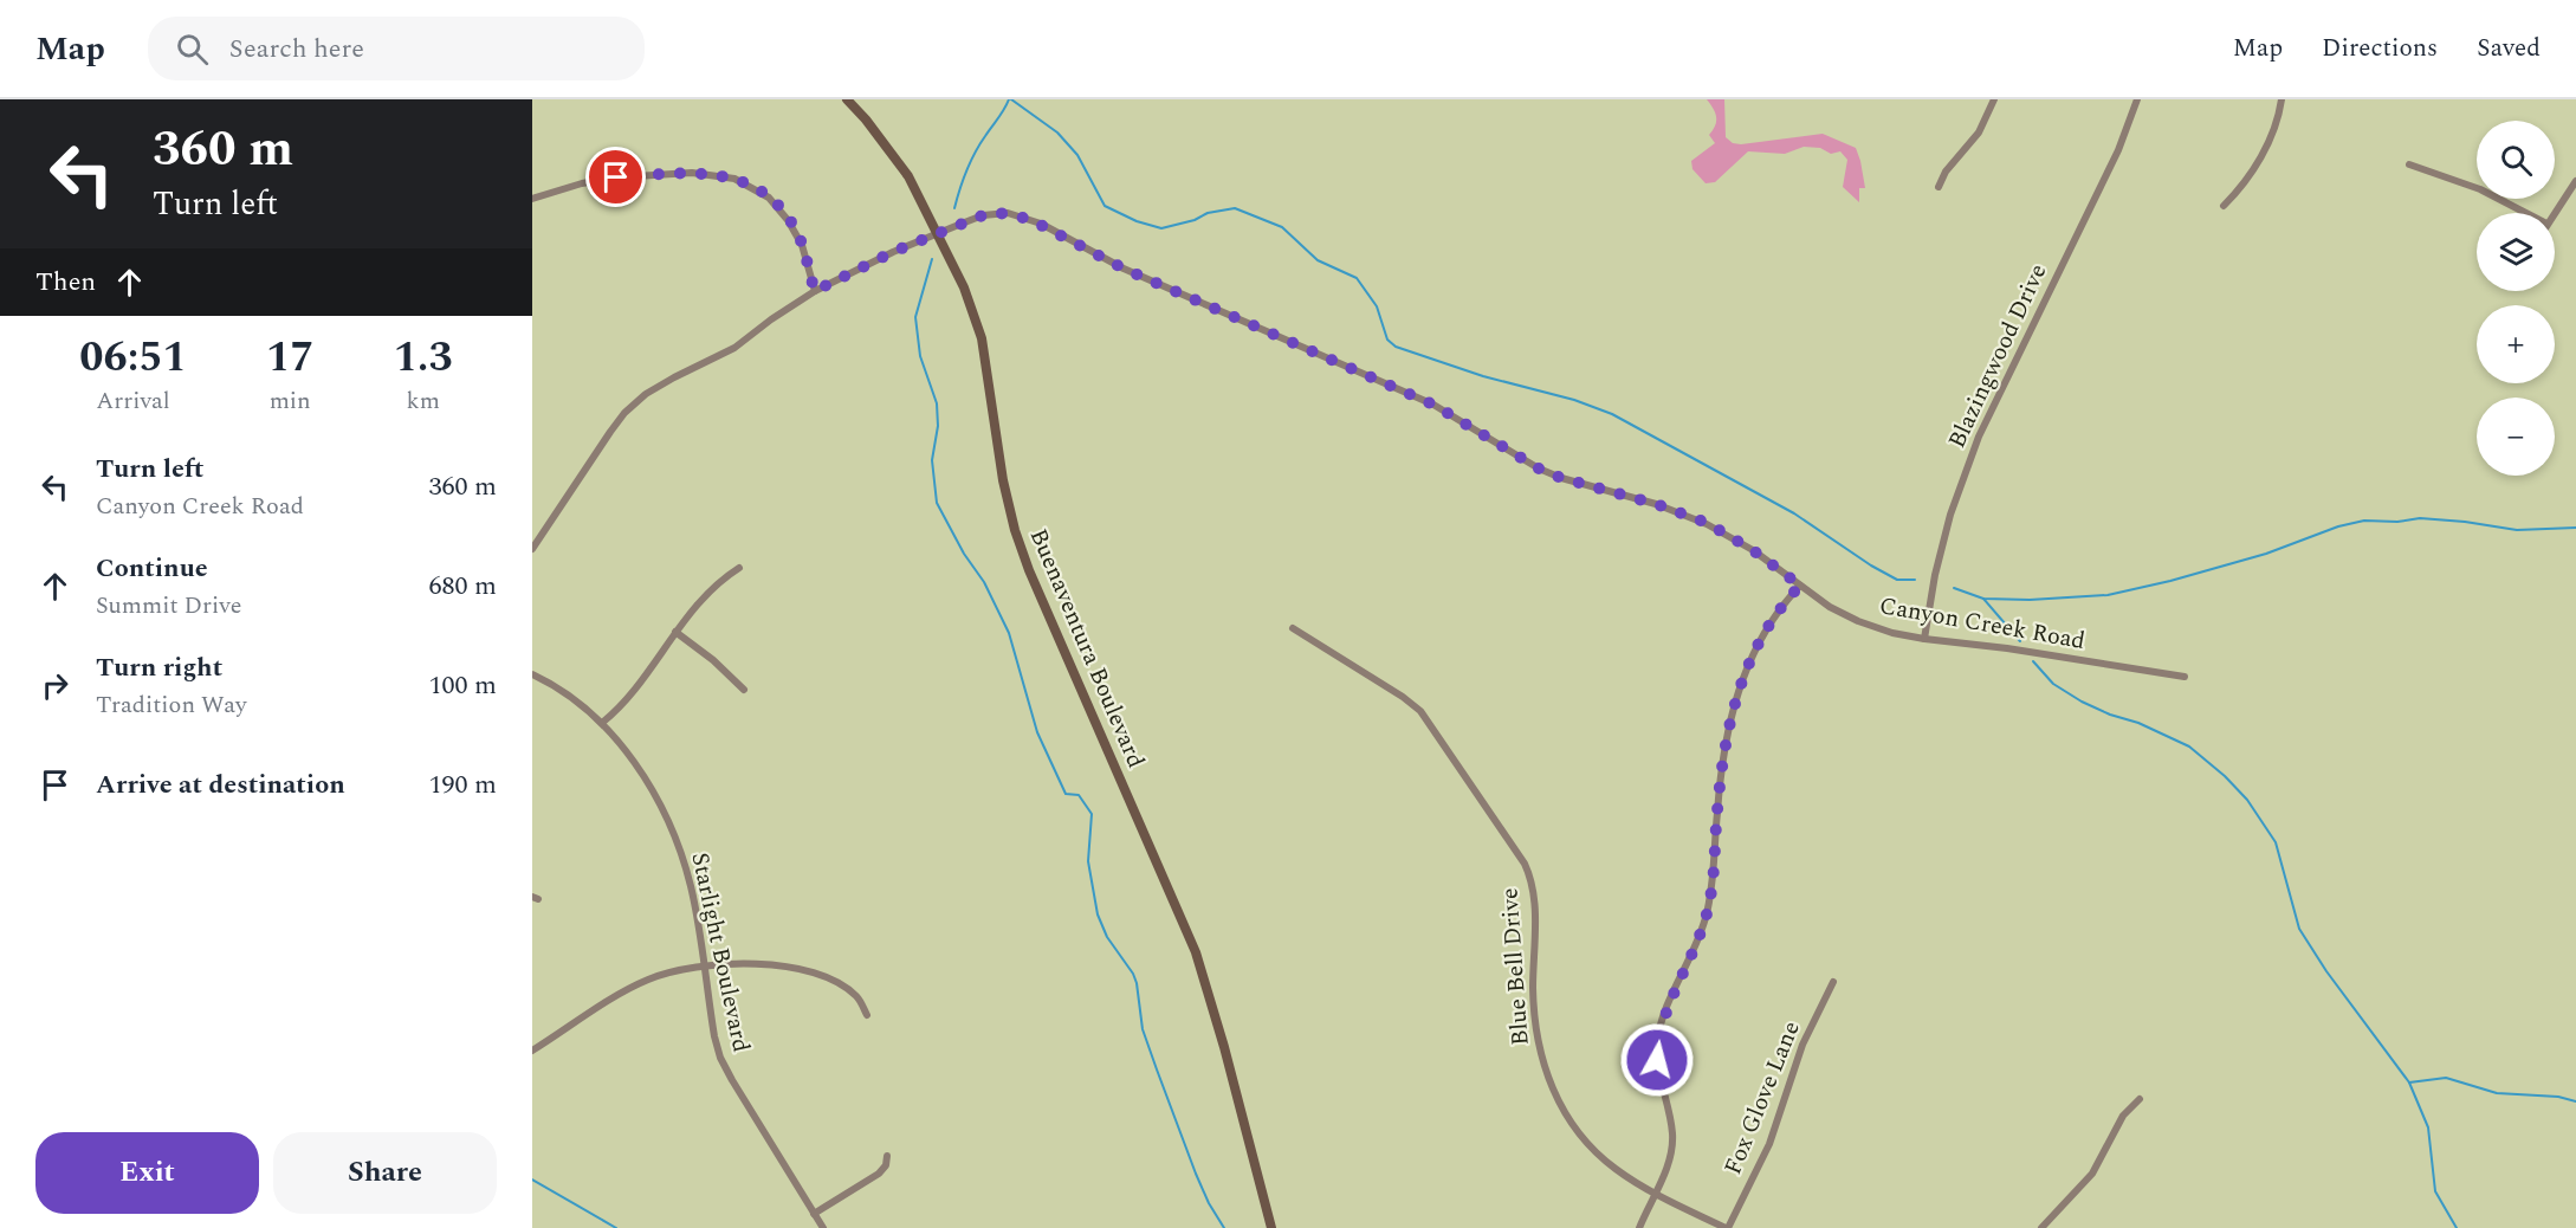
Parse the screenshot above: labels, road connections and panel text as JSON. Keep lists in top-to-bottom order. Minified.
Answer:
{"streets":{"main road":["Buenaventura Boulevard"],"street":["Blazingwood Drive","Canyon Creek Road","Starlight Boulevard","Blue Bell Drive","Fox Glove Lane"]},"crossings":[["Blazingwood Drive","Canyon Creek Road"],["Canyon Creek Road","Buenaventura Boulevard"],["Blue Bell Drive","Fox Glove Lane"]],"page":{"header":"Map","search":"Search here","nav":["Map","Directions","Saved"],"turn":["360 m","Turn left"],"map_buttons":["+","−"],"then":"Then","eta":["06:51","Arrival","17","min","1.3","km"],"list":[{"name":"Turn left","note":"Canyon Creek Road","value":"360 m"},{"name":"Continue","note":"Summit Drive","value":"680 m"},{"name":"Turn right","note":"Tradition Way","value":"100 m"},{"name":"Arrive at destination","value":"190 m"}],"buttons":["Exit","Share"]}}
